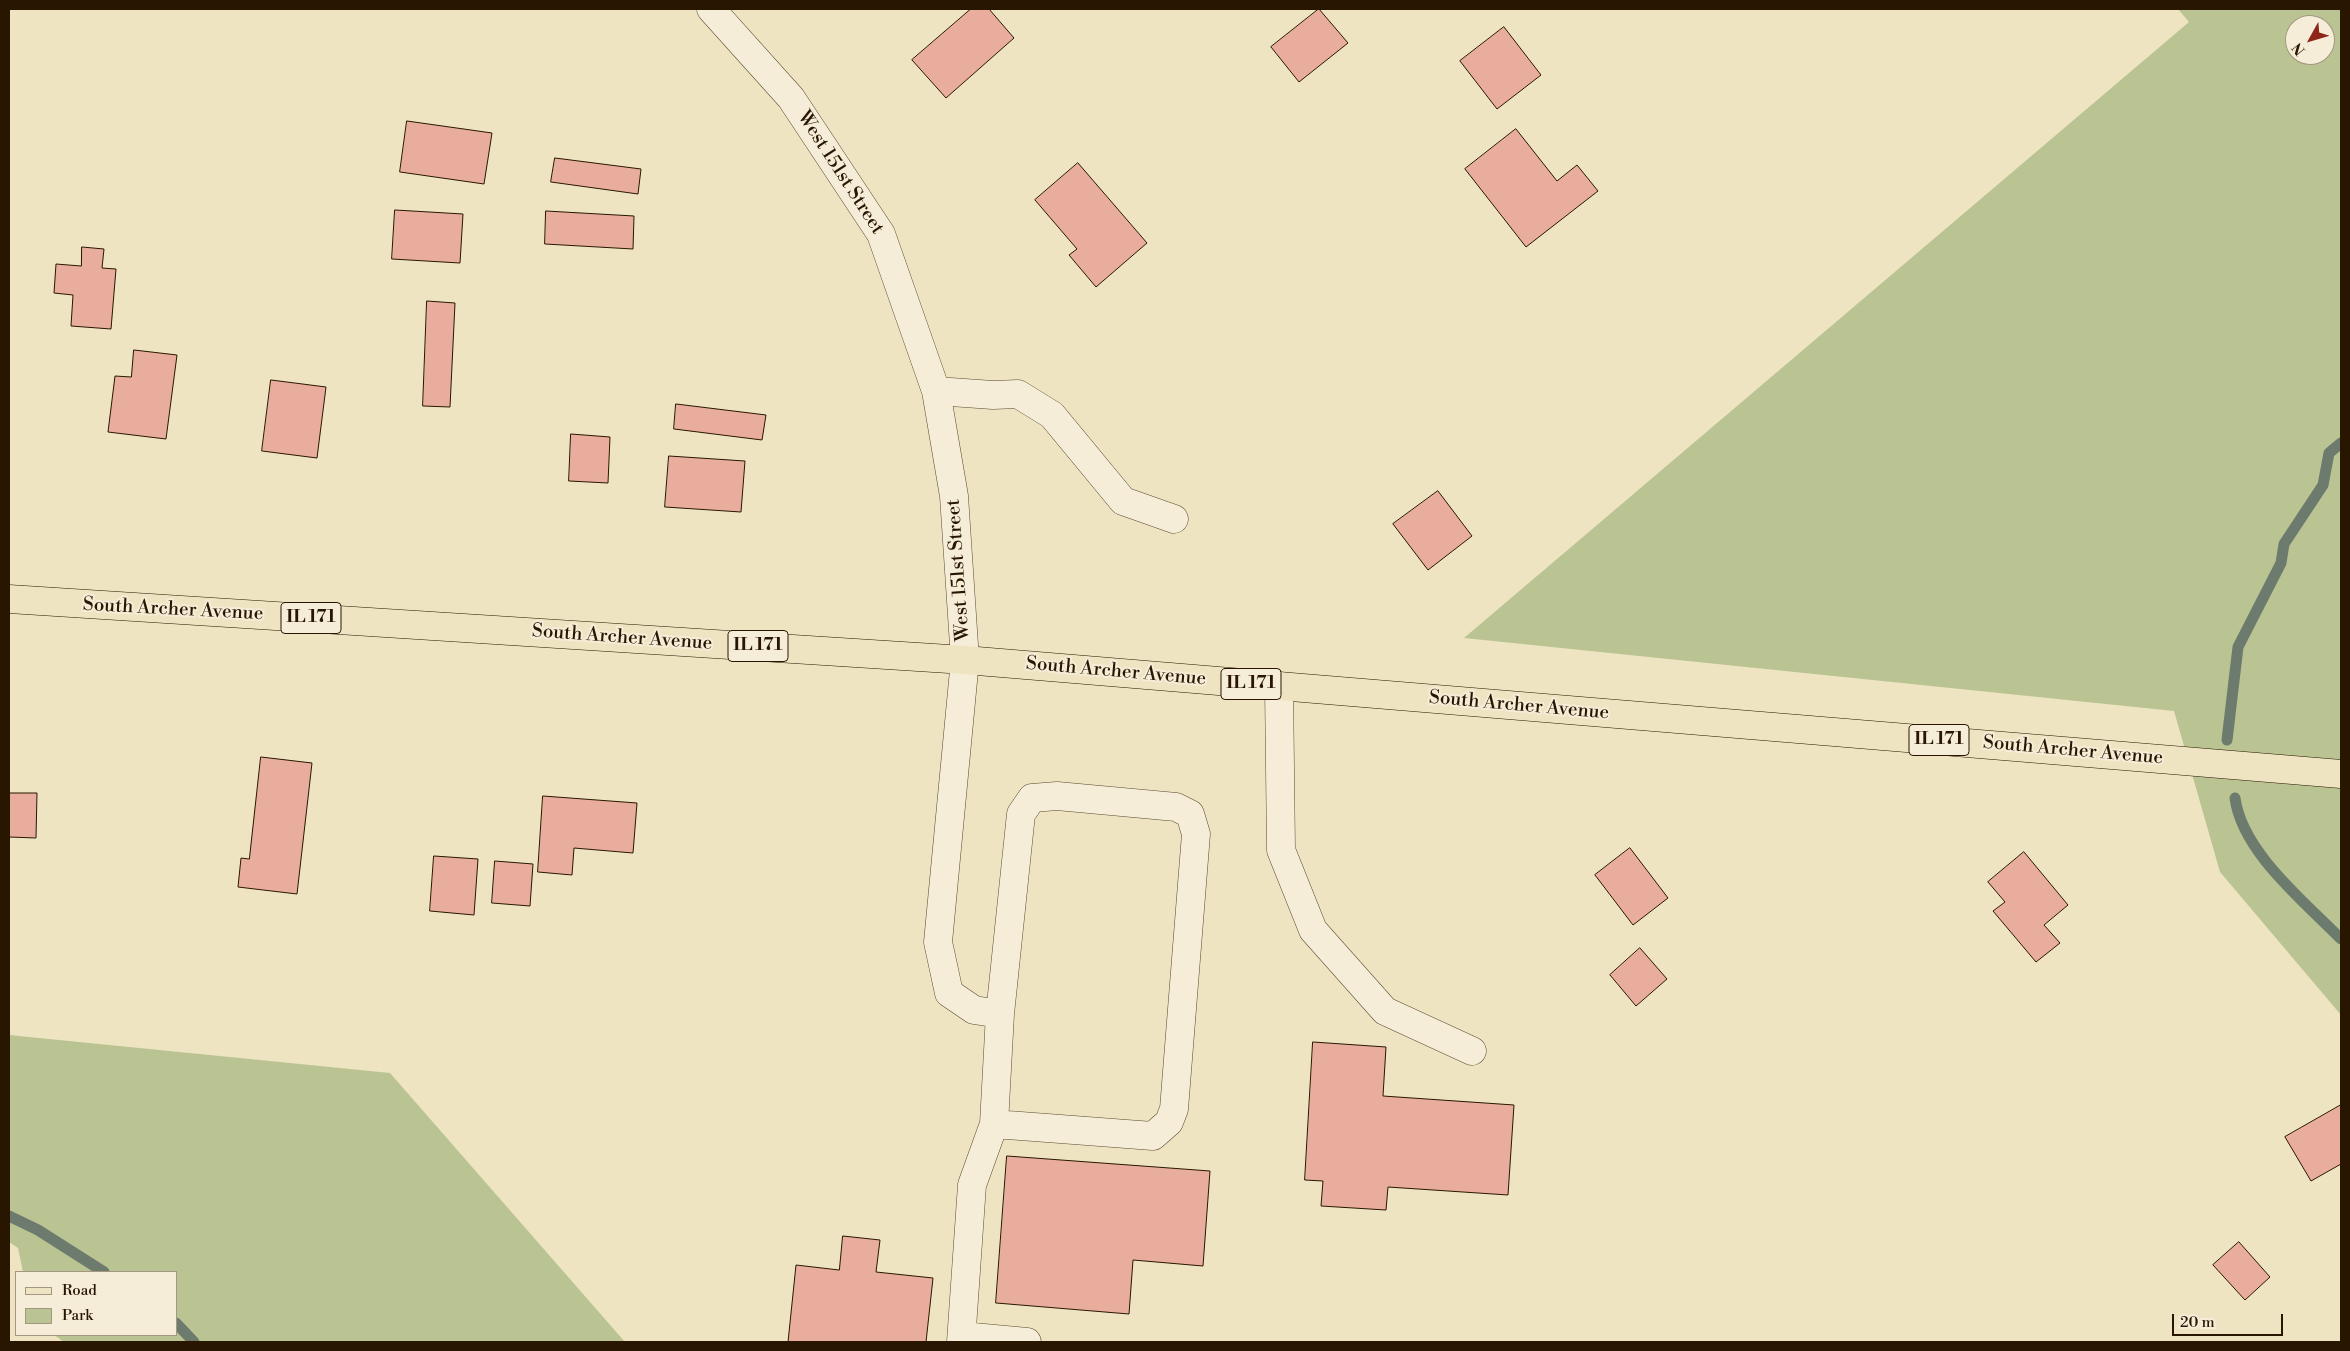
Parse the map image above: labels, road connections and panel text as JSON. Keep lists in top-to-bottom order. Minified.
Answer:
{"streets":{"main road":["South Archer Avenue","IL 171"],"street":["West 151st Street"]},"crossings":[["West 151st Street","South Archer Avenue"]],"legend":["Road","Park"],"scale_bar":"20 m","north":"bottom left"}
